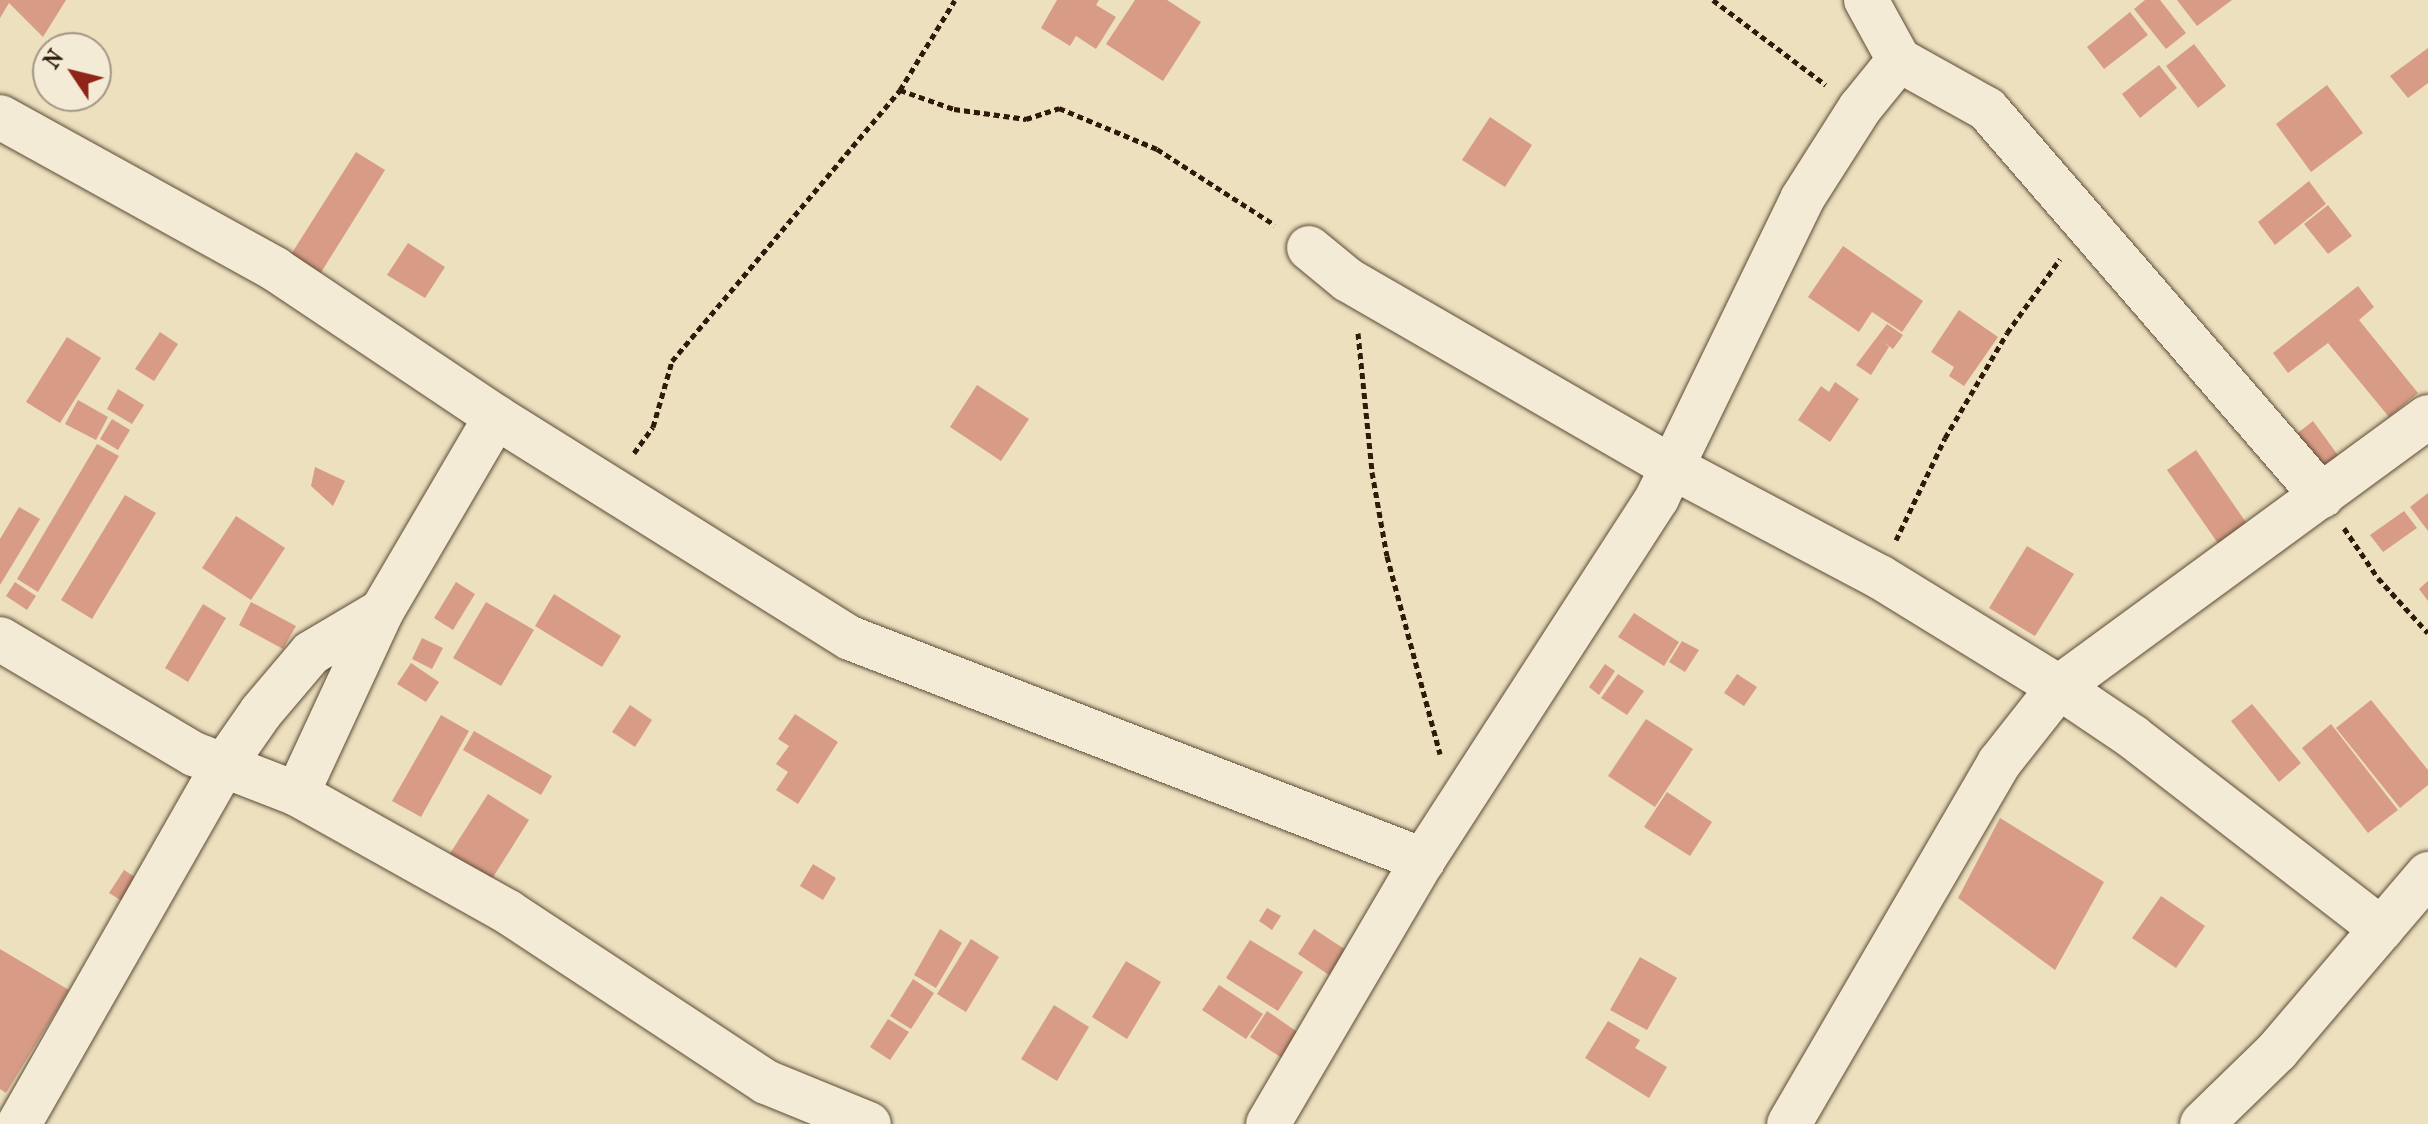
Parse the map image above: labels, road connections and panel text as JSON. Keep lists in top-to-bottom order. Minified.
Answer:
{"north":"top left"}
